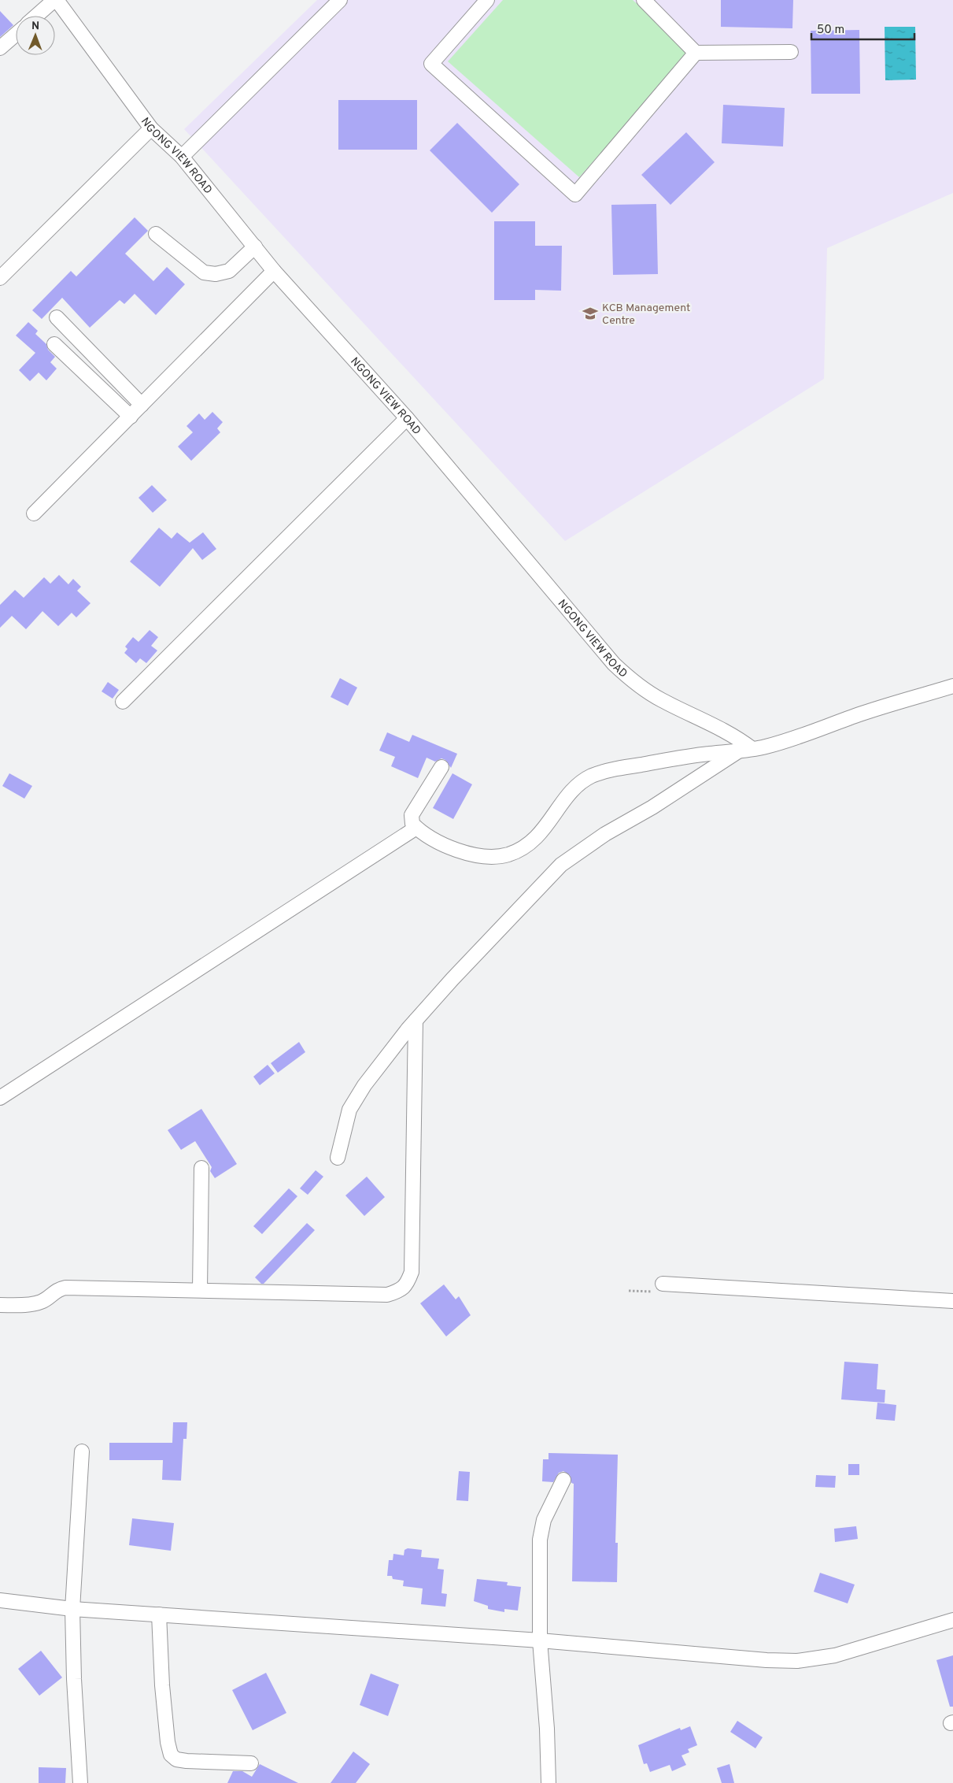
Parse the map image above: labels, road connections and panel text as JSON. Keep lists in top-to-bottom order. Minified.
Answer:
{"streets":{"street":["NGONG VIEW ROAD"]},"places":{"school or university":["KCB Management Centre"]},"scale_bar":"50 m","north":"top"}
